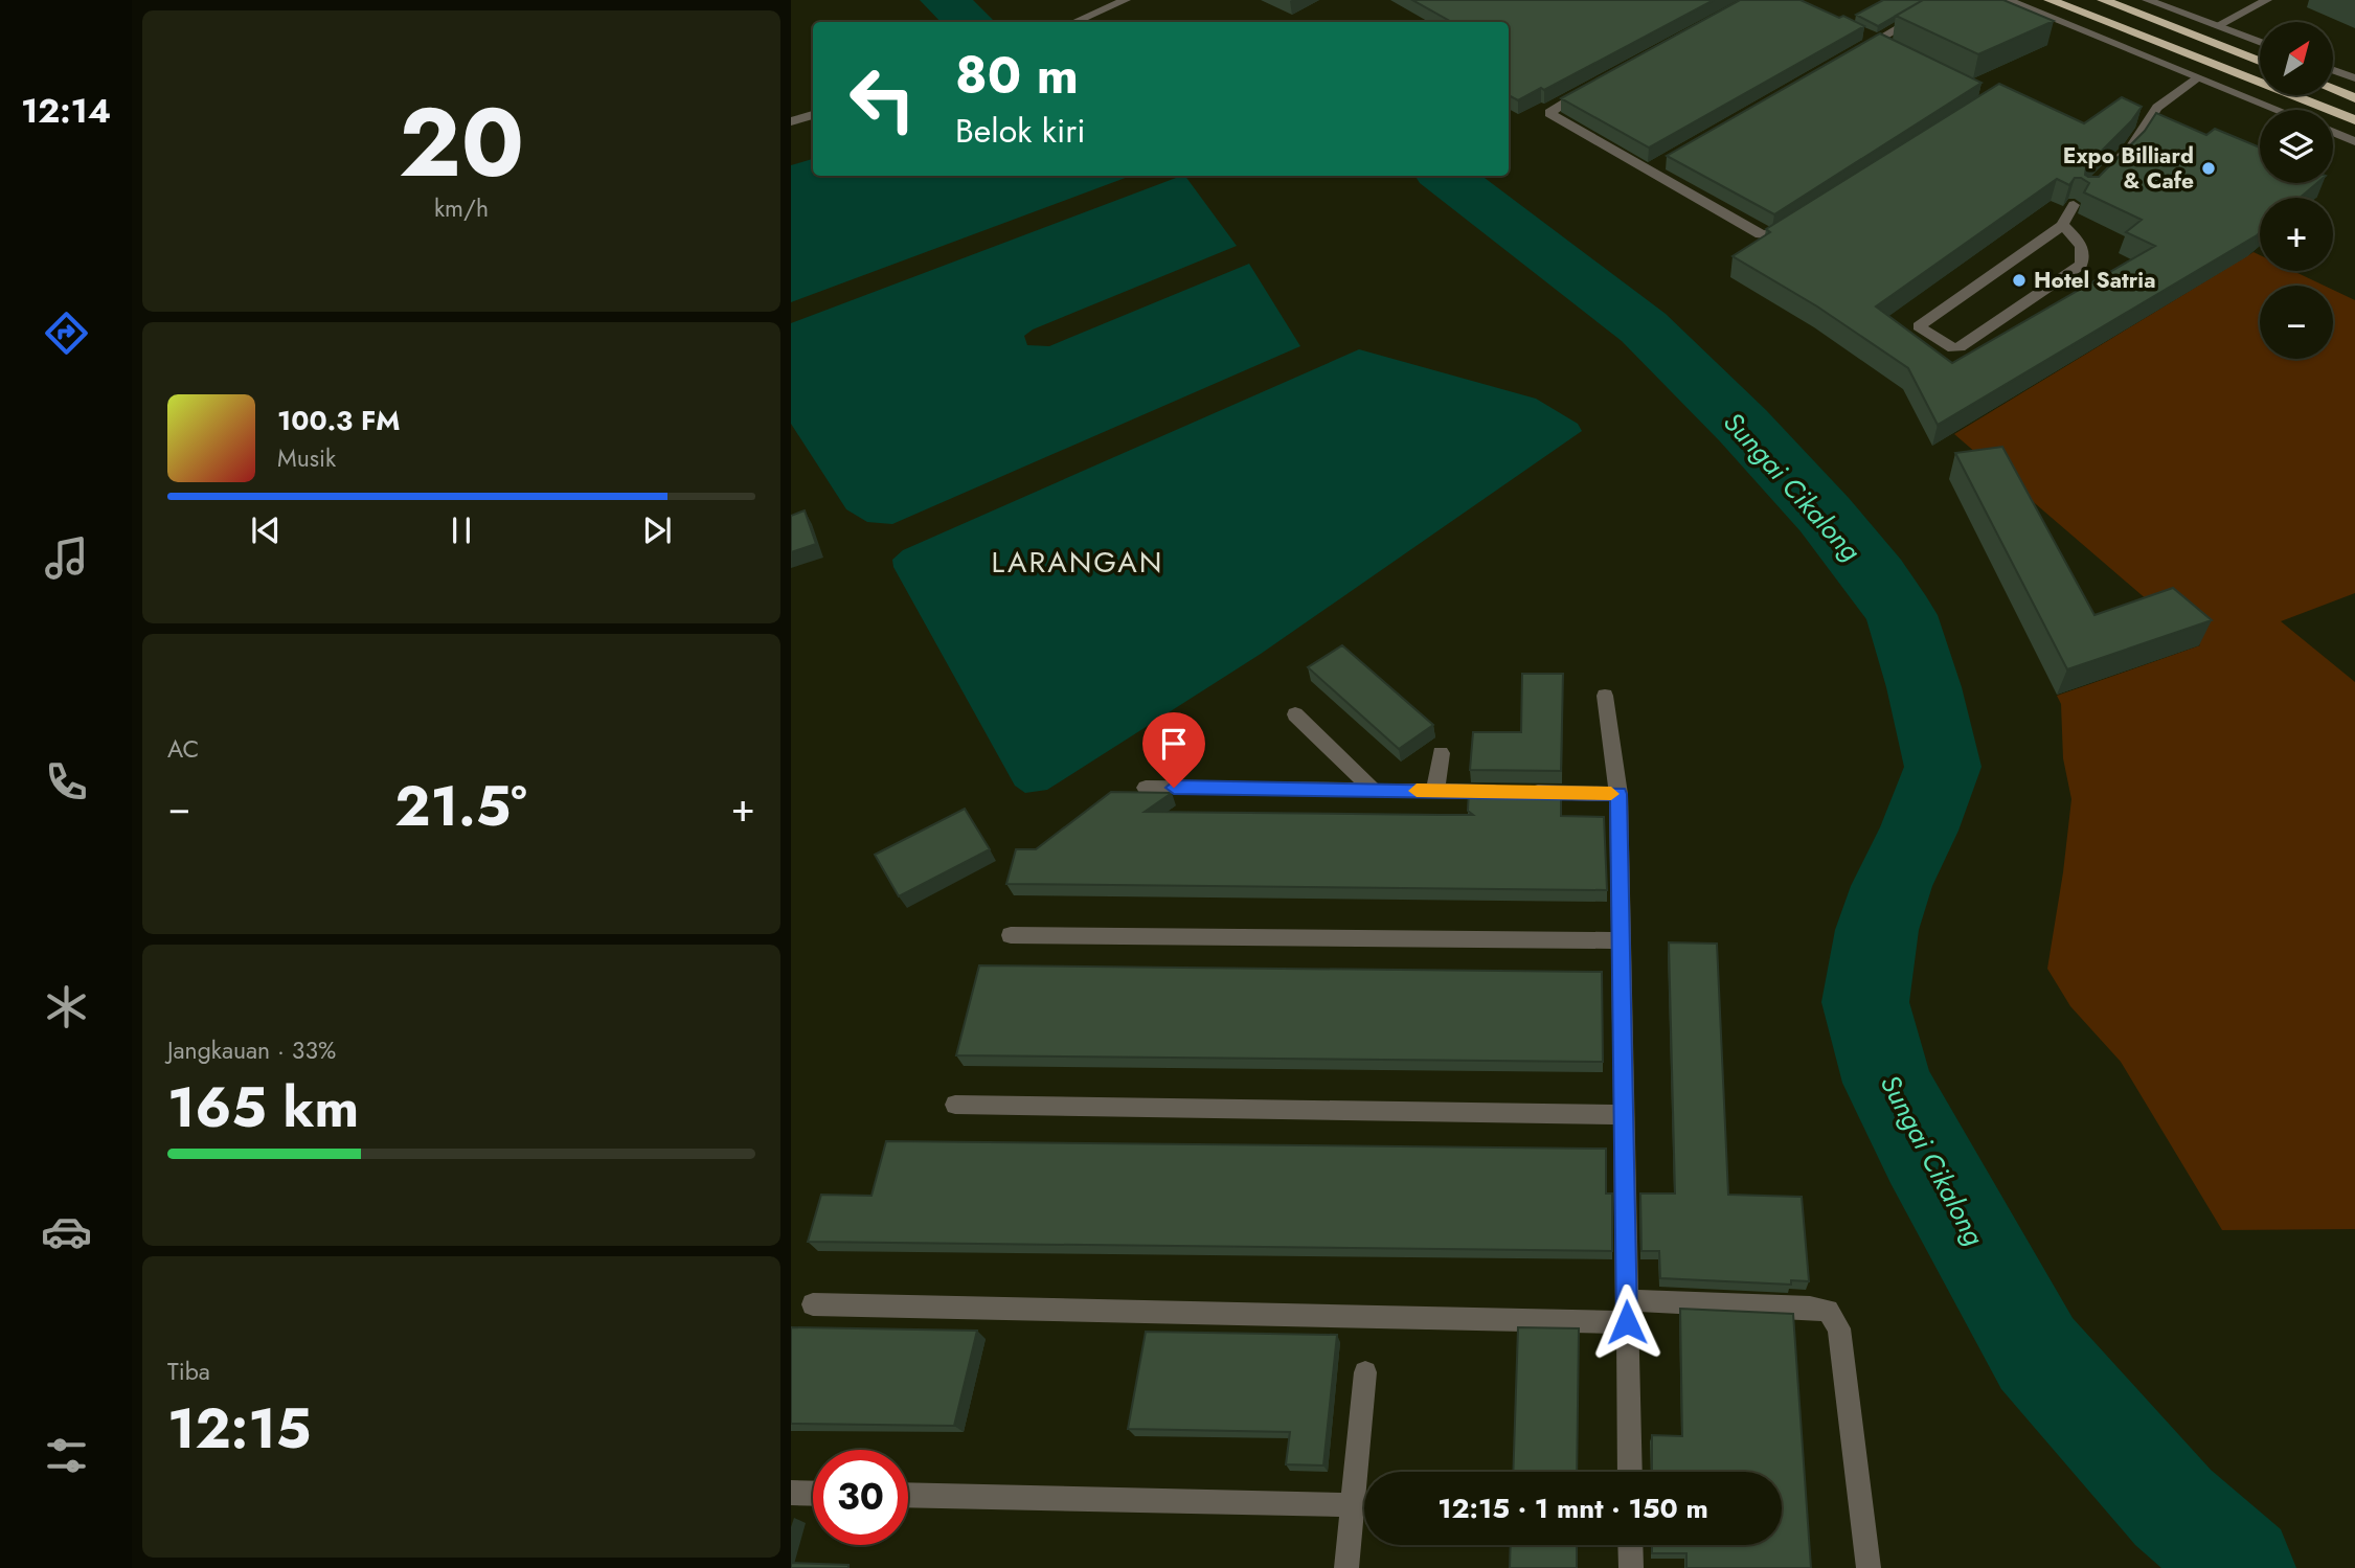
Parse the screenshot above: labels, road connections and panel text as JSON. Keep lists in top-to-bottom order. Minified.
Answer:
{"districts":["LARANGAN"],"water":["Sungai Cikalong"],"places":["Expo Billiard & Cafe","Hotel Satria"],"north":"top right","page":{"tabs":"12:14","tile":[["20","km/h"],"AC",["Jangkauan · 33%","165 km"],["Tiba","12:15"]],"map_buttons":["+","−"],"turn":["80 m","Belok kiri"],"song":["100.3 FM","Musik"],"heat":["−","21.5°","+"],"limit":"30","trip":"12:15 · 1 mnt · 150 m"}}
